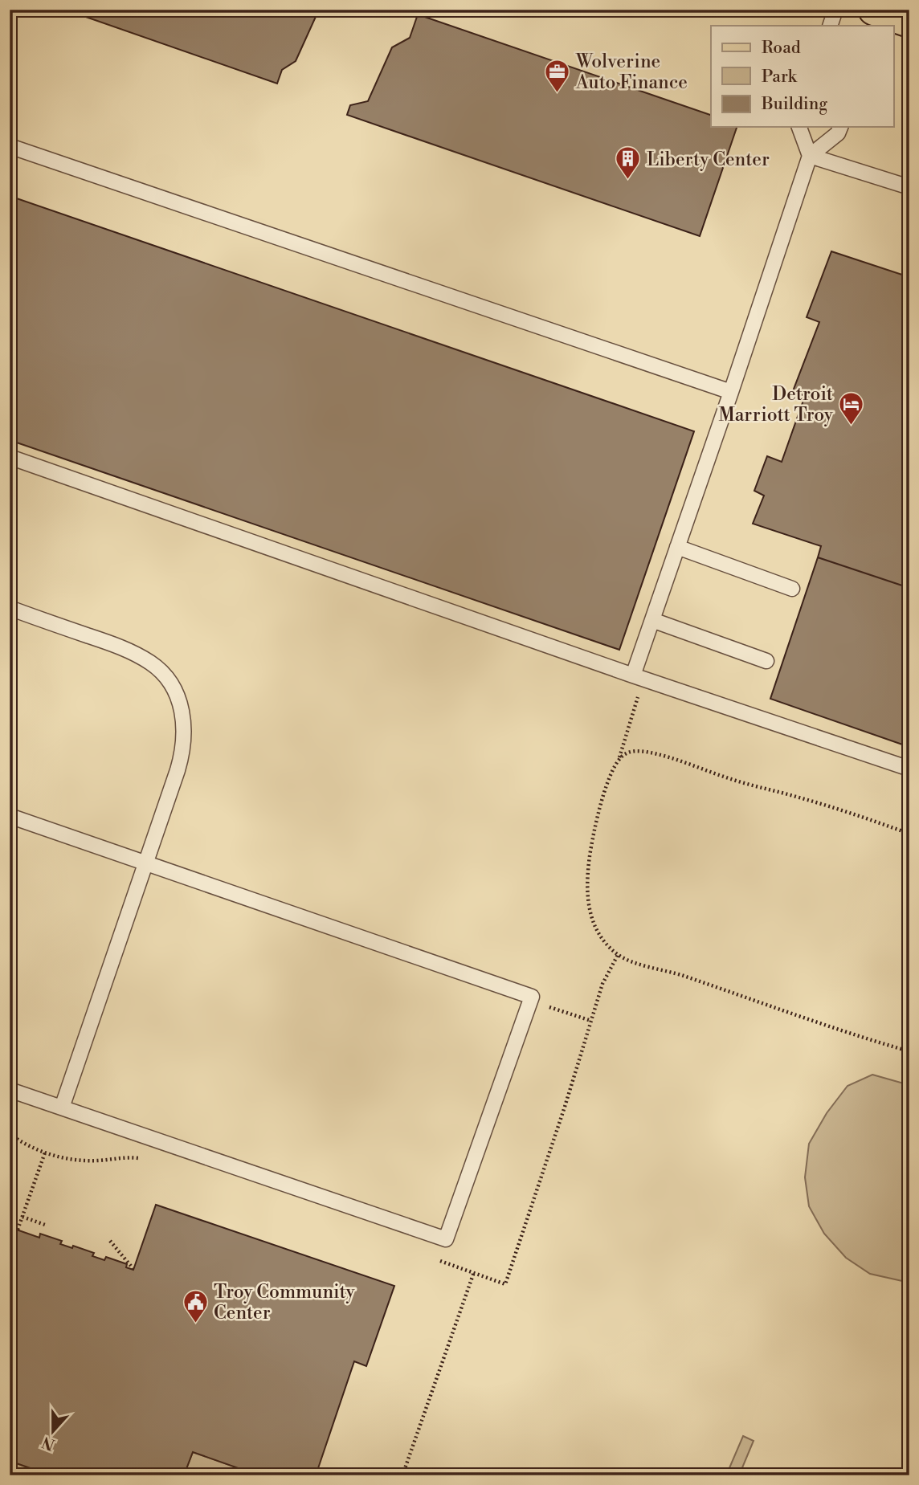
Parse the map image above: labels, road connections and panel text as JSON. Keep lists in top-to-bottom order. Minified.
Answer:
{"places":{"office":["Wolverine Auto Finance"],"building":["Liberty Center"],"hotel":["Detroit Marriott Troy"],"public building":["Troy Community Center"]},"legend":["Road","Park","Building"],"north":"bottom"}
